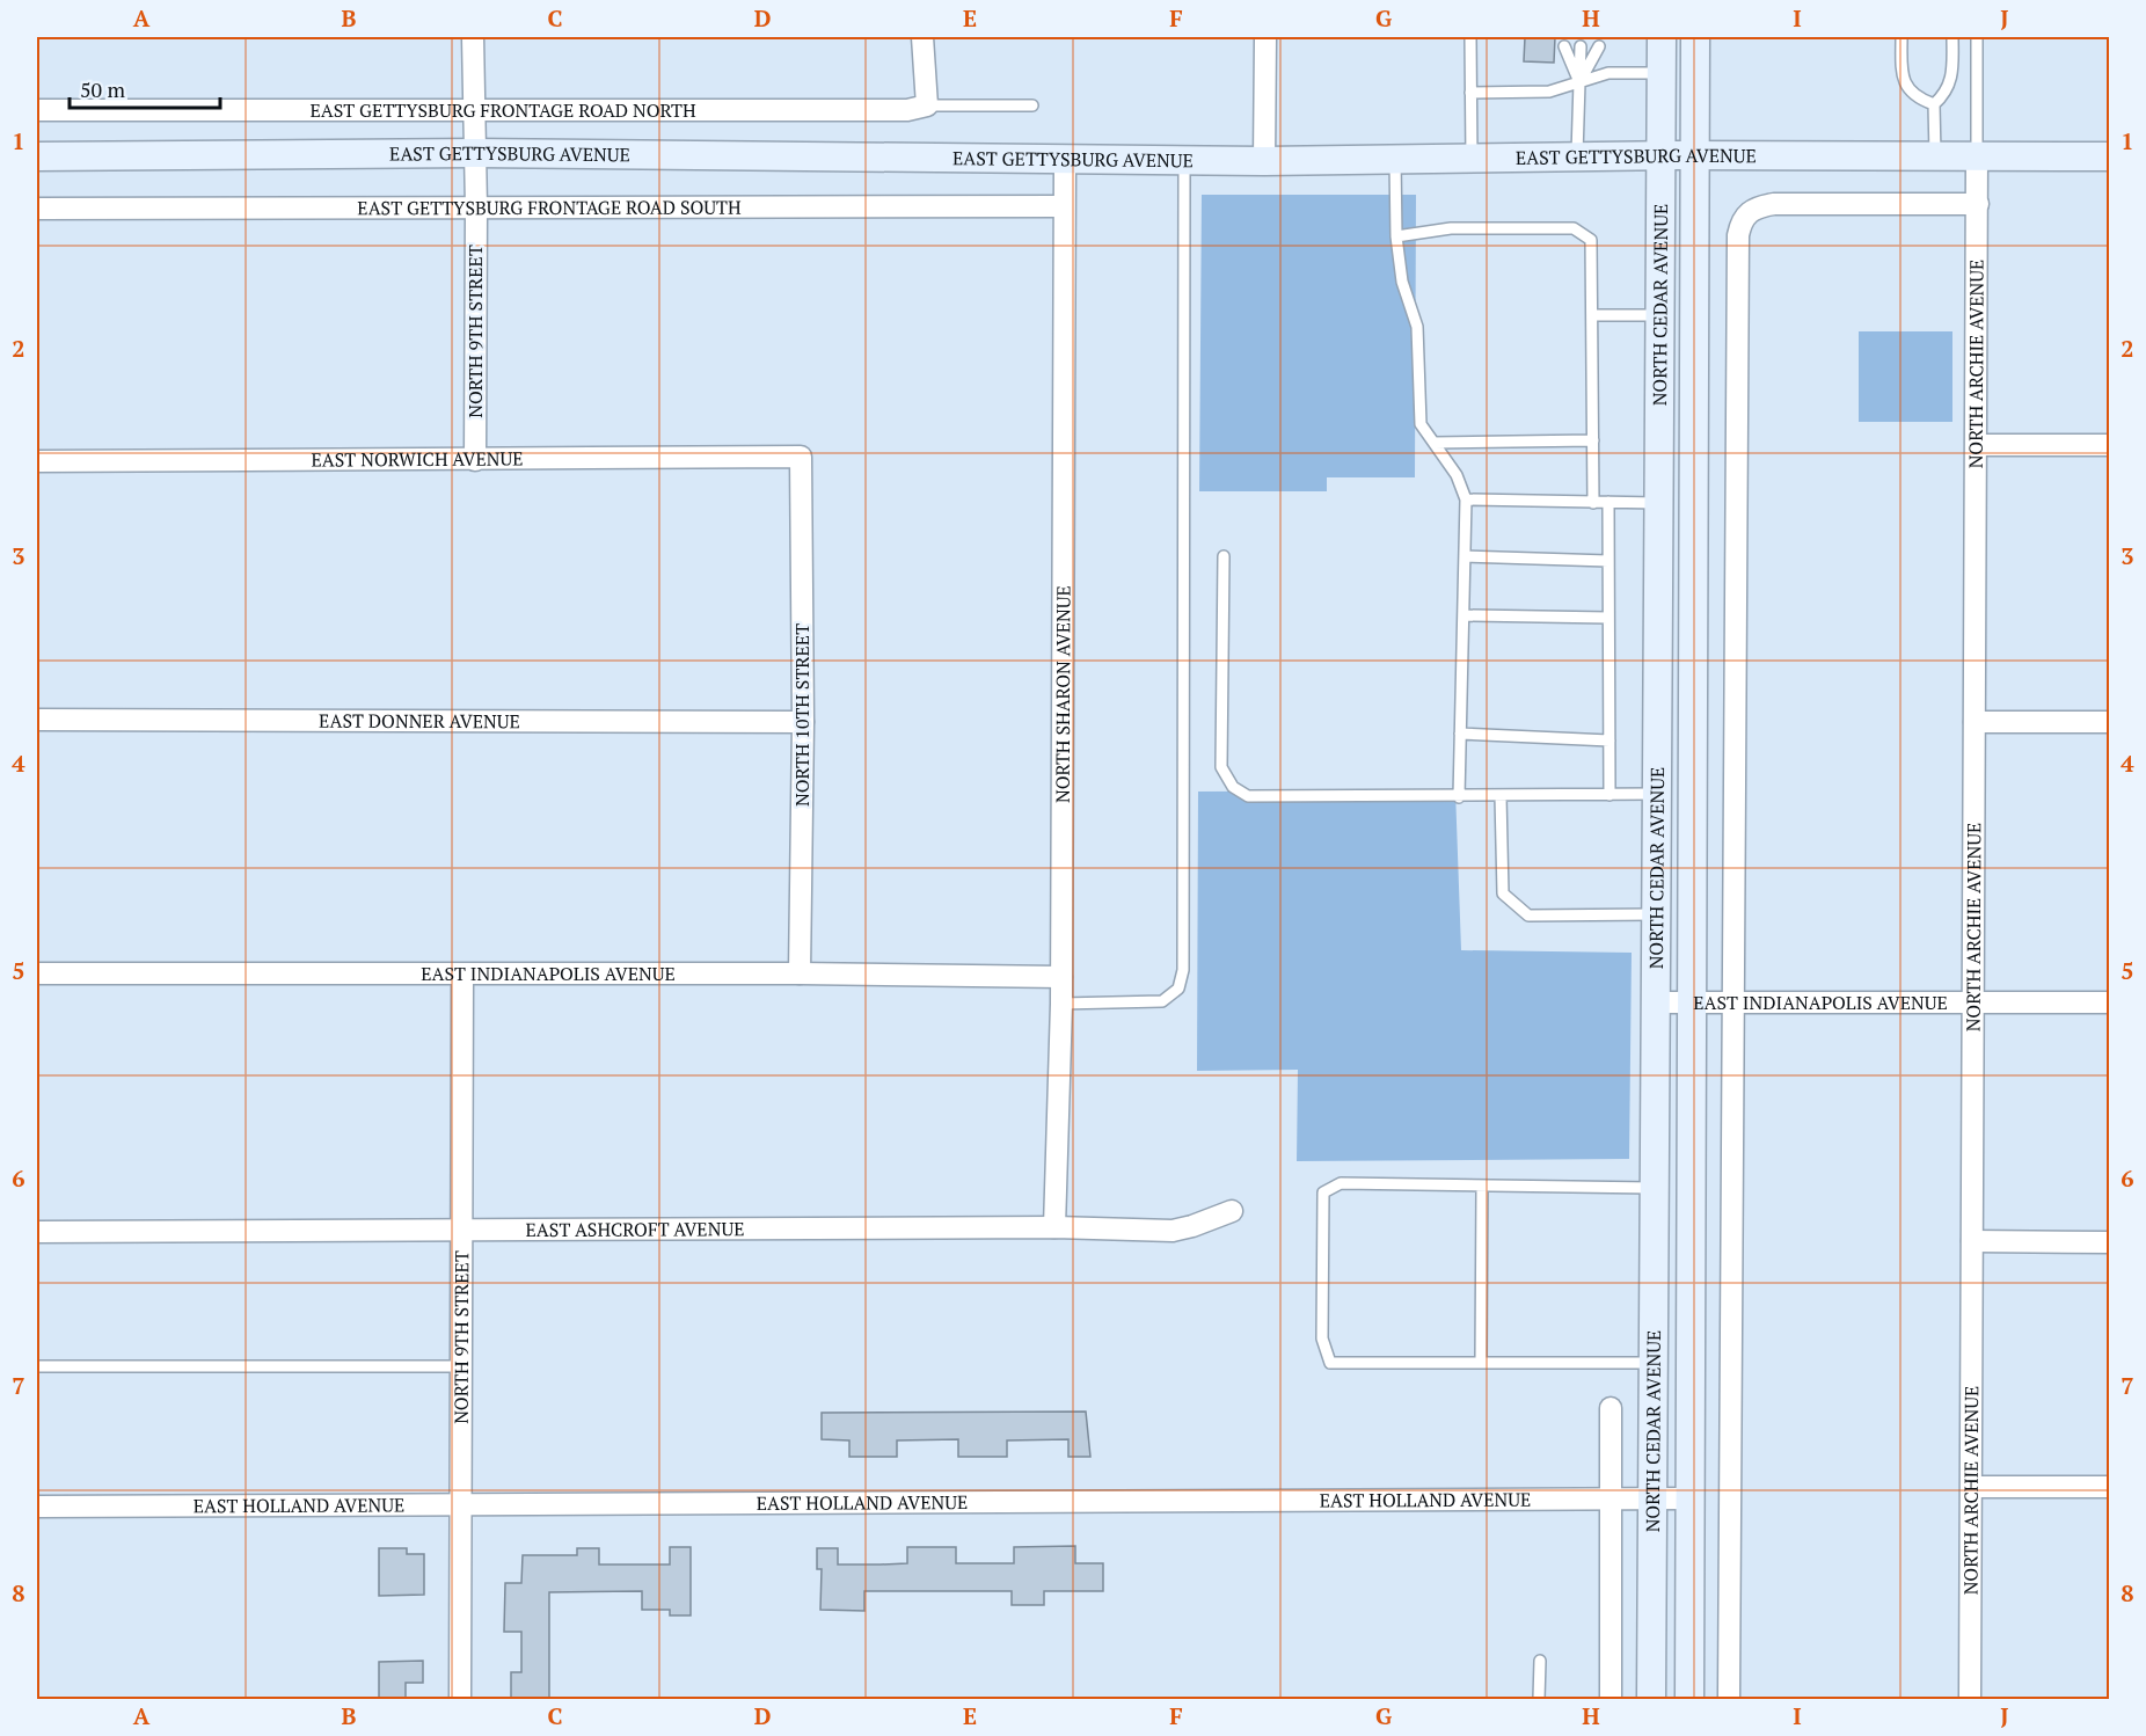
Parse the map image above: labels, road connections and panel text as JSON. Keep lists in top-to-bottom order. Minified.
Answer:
{"streets":{"main road":["EAST GETTYSBURG AVENUE","NORTH CEDAR AVENUE"],"street":["EAST GETTYSBURG FRONTAGE ROAD NORTH","EAST GETTYSBURG FRONTAGE ROAD SOUTH","NORTH 9TH STREET","NORTH ARCHIE AVENUE","EAST NORWICH AVENUE","NORTH SHARON AVENUE","NORTH 10TH STREET","EAST DONNER AVENUE","EAST INDIANAPOLIS AVENUE","EAST ASHCROFT AVENUE","EAST HOLLAND AVENUE"]},"crossings":[["EAST GETTYSBURG FRONTAGE ROAD NORTH","NORTH 9TH STREET"],["EAST GETTYSBURG AVENUE","NORTH CEDAR AVENUE"],["EAST GETTYSBURG AVENUE","NORTH 9TH STREET"],["EAST GETTYSBURG AVENUE","NORTH ARCHIE AVENUE"],["EAST GETTYSBURG AVENUE","NORTH SHARON AVENUE"],["EAST GETTYSBURG FRONTAGE ROAD SOUTH","NORTH 9TH STREET"],["EAST GETTYSBURG FRONTAGE ROAD SOUTH","NORTH SHARON AVENUE"],["NORTH CEDAR AVENUE","EAST INDIANAPOLIS AVENUE"],["NORTH CEDAR AVENUE","EAST HOLLAND AVENUE"],["NORTH 9TH STREET","EAST NORWICH AVENUE"],["NORTH 9TH STREET","EAST INDIANAPOLIS AVENUE"],["NORTH 9TH STREET","EAST ASHCROFT AVENUE"],["NORTH 9TH STREET","EAST HOLLAND AVENUE"],["NORTH ARCHIE AVENUE","EAST INDIANAPOLIS AVENUE"],["EAST NORWICH AVENUE","NORTH 10TH STREET"],["NORTH SHARON AVENUE","EAST INDIANAPOLIS AVENUE"],["NORTH SHARON AVENUE","EAST ASHCROFT AVENUE"],["NORTH 10TH STREET","EAST DONNER AVENUE"],["NORTH 10TH STREET","EAST INDIANAPOLIS AVENUE"]],"scale_bar":"50 m","grid":{"columns":["A","B","C","D","E","F","G","H","I","J"],"rows":["1","2","3","4","5","6","7","8"]}}
